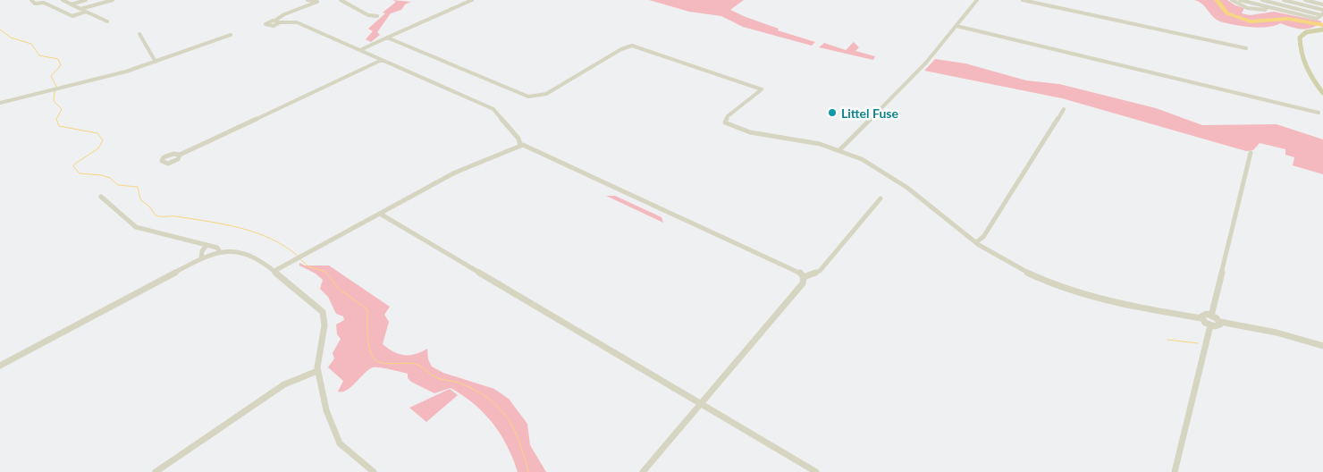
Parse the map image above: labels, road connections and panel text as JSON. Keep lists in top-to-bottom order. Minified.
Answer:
{"places":["Littel Fuse"]}
